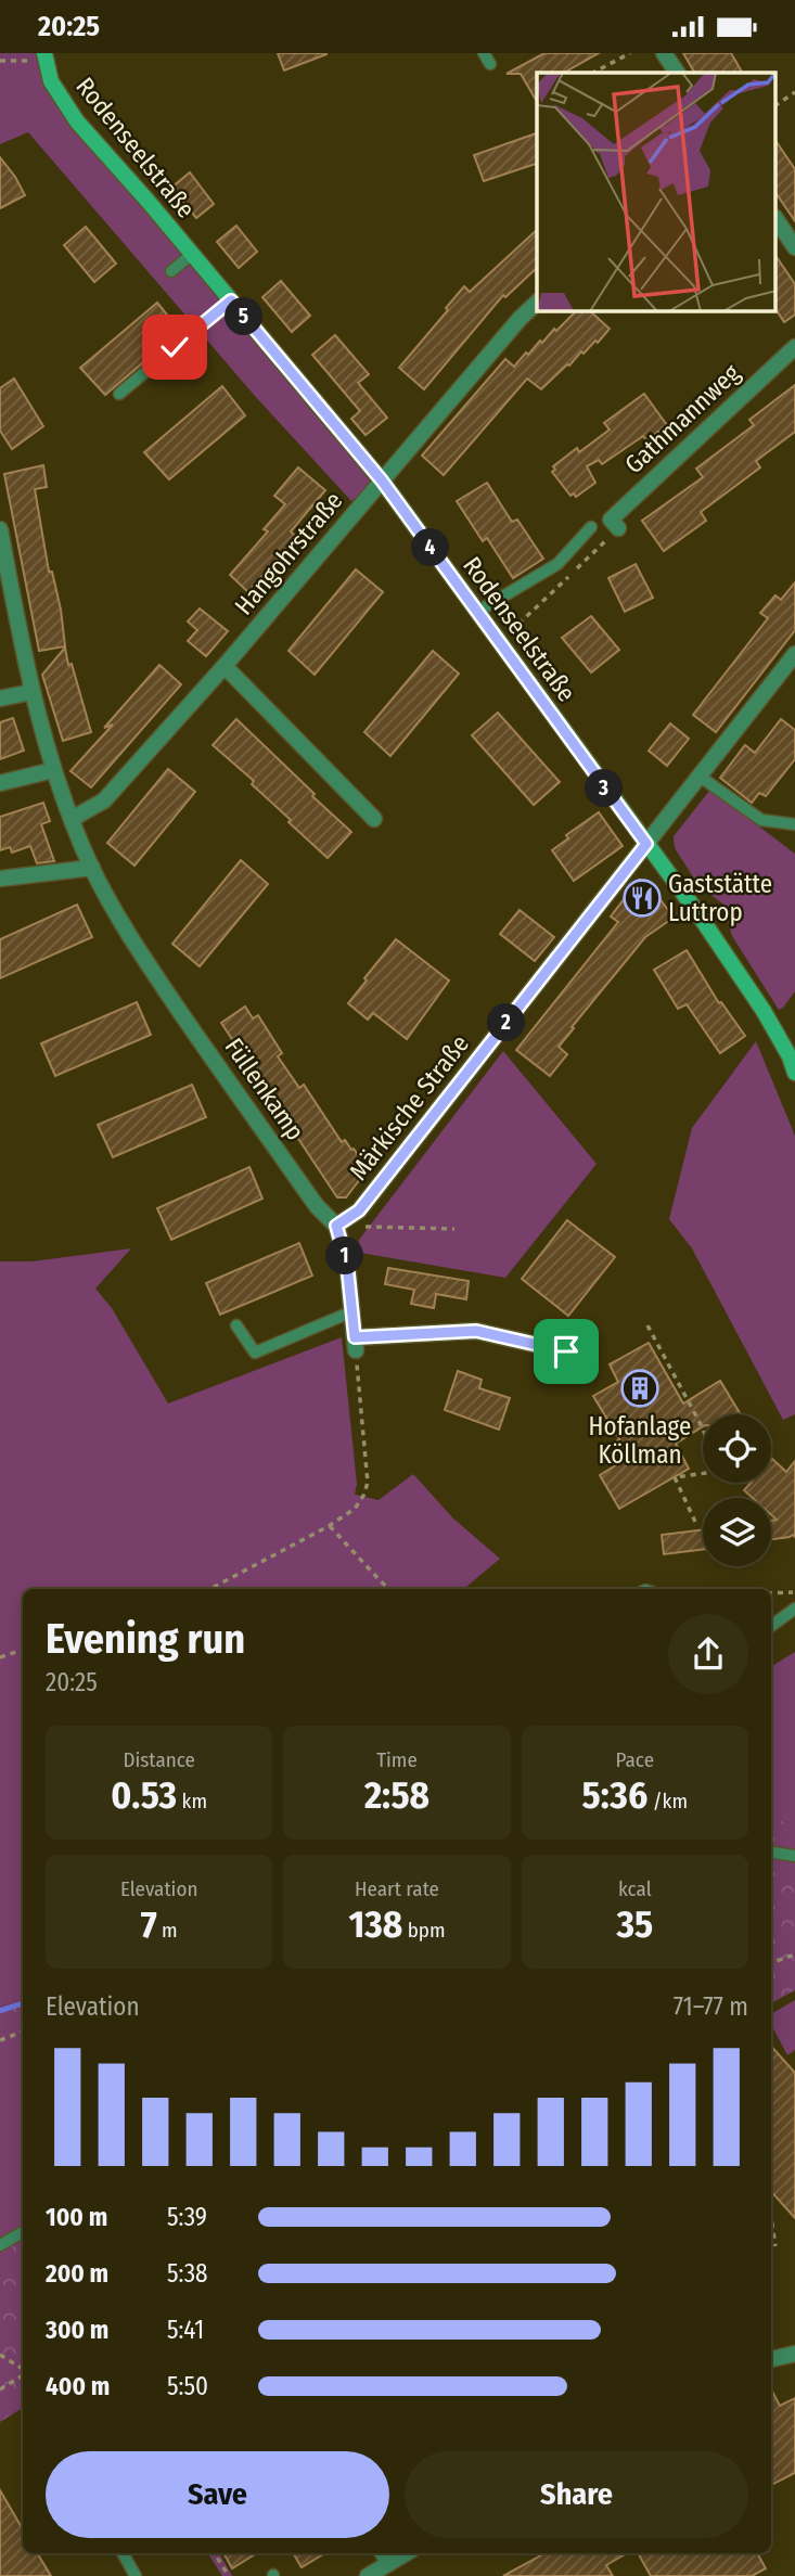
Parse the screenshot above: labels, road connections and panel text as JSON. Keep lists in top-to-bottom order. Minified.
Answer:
{"streets":{"main road":["Rodenseelstraße"],"street":["Gathmannweg","Hangohrstraße","Füllenkamp","Märkische Straße"]},"crossings":[["Rodenseelstraße","Hangohrstraße"],["Rodenseelstraße","Märkische Straße"],["Hangohrstraße","Füllenkamp"],["Füllenkamp","Märkische Straße"]],"places":{"restaurant":["Gaststätte Luttrop"],"building":["Hofanlage Köllman"]},"page":{"status":"20:25","pins":["5","4","3","2","1"],"heading":["Evening run","20:25"],"stats":[["Distance","0.53 km"],["Time","2:58"],["Pace","5:36 /km"],["Elevation","7 m"],["Heart rate","138 bpm"],["kcal","35"]],"chart":["Elevation","71–77 m"],"list":[{"name":"100 m","note":"5:39"},{"name":"200 m","note":"5:38"},{"name":"300 m","note":"5:41"},{"name":"400 m","note":"5:50"}],"buttons":["Save","Share"]}}
